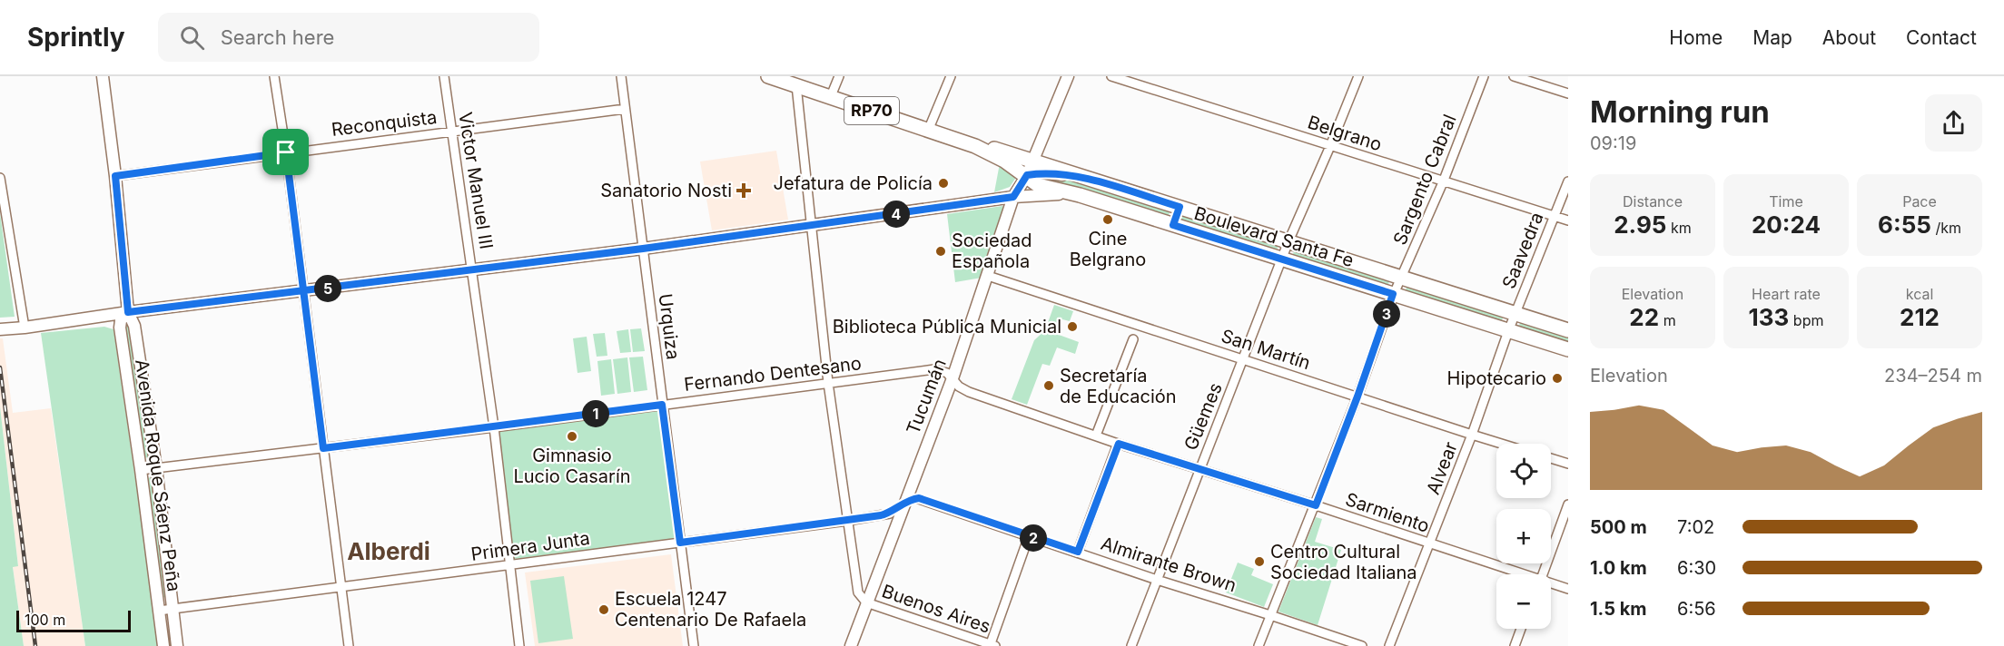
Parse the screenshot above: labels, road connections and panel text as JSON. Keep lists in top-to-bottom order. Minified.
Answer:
{"streets":{"main road":["RP70","Boulevard Santa Fe"],"street":["Reconquista","Belgrano","Sargento Cabral","Victor Manuel III","Saavedra","Urquiza","San Martín","Fernando Dentesano","Tucumán","Güemes","Alvear","Avenida Roque Sáenz Peña","Sarmiento","Primera Junta","Almirante Brown","Buenos Aires"]},"crossings":[["Reconquista","Victor Manuel III"],["Reconquista","Urquiza"],["Reconquista","Avenida Roque Sáenz Peña"],["Belgrano","Sargento Cabral"],["Belgrano","Saavedra"],["Belgrano","Güemes"],["Sargento Cabral","Boulevard Santa Fe"],["Sargento Cabral","San Martín"],["Sargento Cabral","Sarmiento"],["Sargento Cabral","Almirante Brown"],["Victor Manuel III","Fernando Dentesano"],["Victor Manuel III","Primera Junta"],["Boulevard Santa Fe","Saavedra"],["Boulevard Santa Fe","Tucumán"],["Boulevard Santa Fe","Güemes"],["Boulevard Santa Fe","Alvear"],["Saavedra","Alvear"],["Urquiza","Fernando Dentesano"],["Urquiza","Primera Junta"],["San Martín","Tucumán"],["San Martín","Güemes"],["San Martín","Alvear"],["Fernando Dentesano","Tucumán"],["Fernando Dentesano","Avenida Roque Sáenz Peña"],["Fernando Dentesano","Sarmiento"],["Tucumán","Sarmiento"],["Tucumán","Primera Junta"],["Tucumán","Almirante Brown"],["Tucumán","Buenos Aires"],["Güemes","Sarmiento"],["Güemes","Almirante Brown"],["Alvear","Sarmiento"],["Avenida Roque Sáenz Peña","Primera Junta"],["Primera Junta","Almirante Brown"]],"districts":["Alberdi"],"places":{"other":["Jefatura de Policía","Cine Belgrano","Sociedad Española","Biblioteca Pública Municial","Hipotecario","Secretaría de Educación","Gimnasio Lucio Casarín","Centro Cultural Sociedad Italiana","Escuela 1247 Centenario De Rafaela"],"health":["Sanatorio Nosti"]},"scale_bar":"100 m","page":{"header":"Sprintly","search":"Search here","nav":["Home","Map","About","Contact"],"heading":["Morning run","09:19"],"stats":[["Distance","2.95 km"],["Time","20:24"],["Pace","6:55 /km"],["Elevation","22 m"],["Heart rate","133 bpm"],["kcal","212"]],"pins":["4","5","3","1","2"],"chart":["Elevation","234–254 m"],"map_buttons":["+","−"],"list":[{"name":"500 m","note":"7:02"},{"name":"1.0 km","note":"6:30"},{"name":"1.5 km","note":"6:56"}],"scale":"100 m"}}
